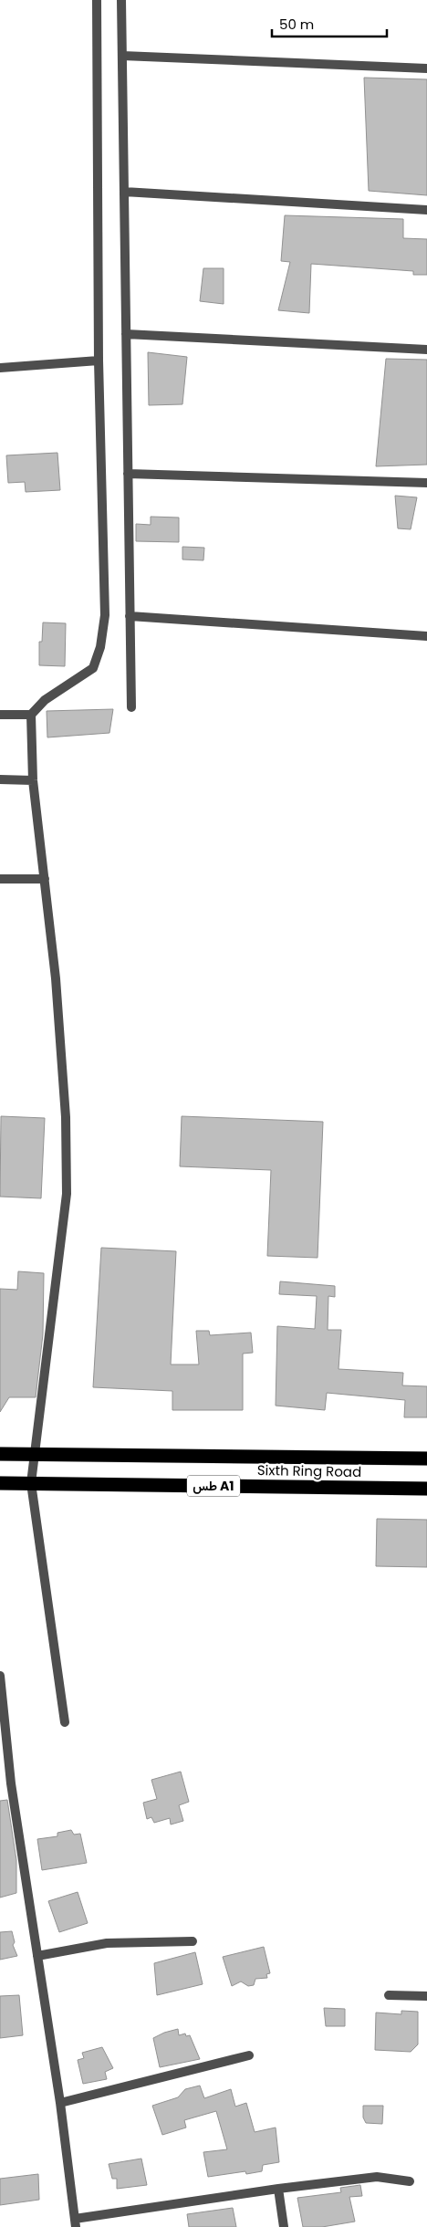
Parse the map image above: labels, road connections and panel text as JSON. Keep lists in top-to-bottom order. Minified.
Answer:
{"streets":{"highway":["Sixth Ring Road","طس A1"]},"scale_bar":"50 m"}
